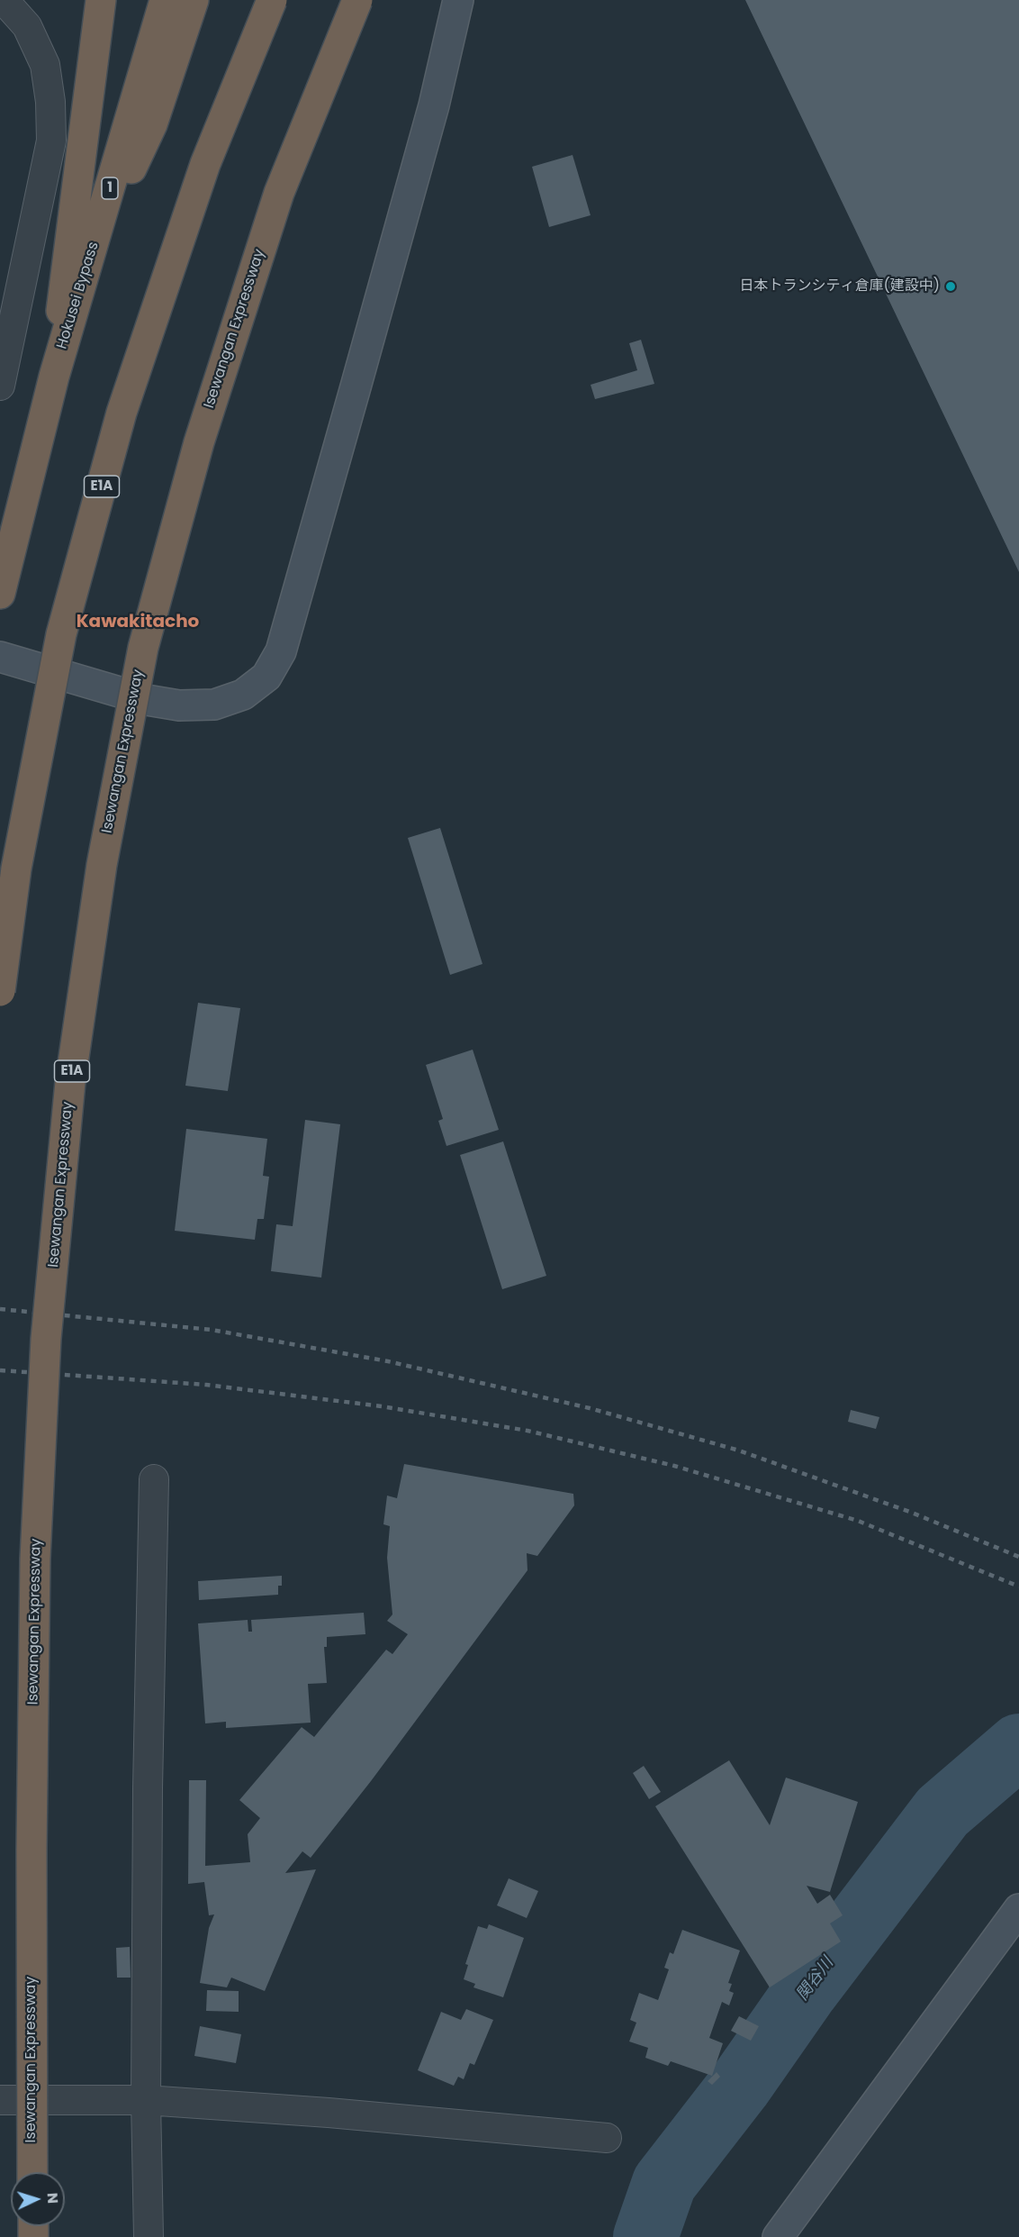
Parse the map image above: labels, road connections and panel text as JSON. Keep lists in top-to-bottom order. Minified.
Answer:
{"streets":{"highway":["1","Hokusei Bypass","Isewangan Expressway","E1A"]},"crossings":[["1","Hokusei Bypass"]],"districts":["Kawakitacho"],"water":["関谷川"],"places":["日本トランシティ倉庫(建設中)"],"north":"right"}
